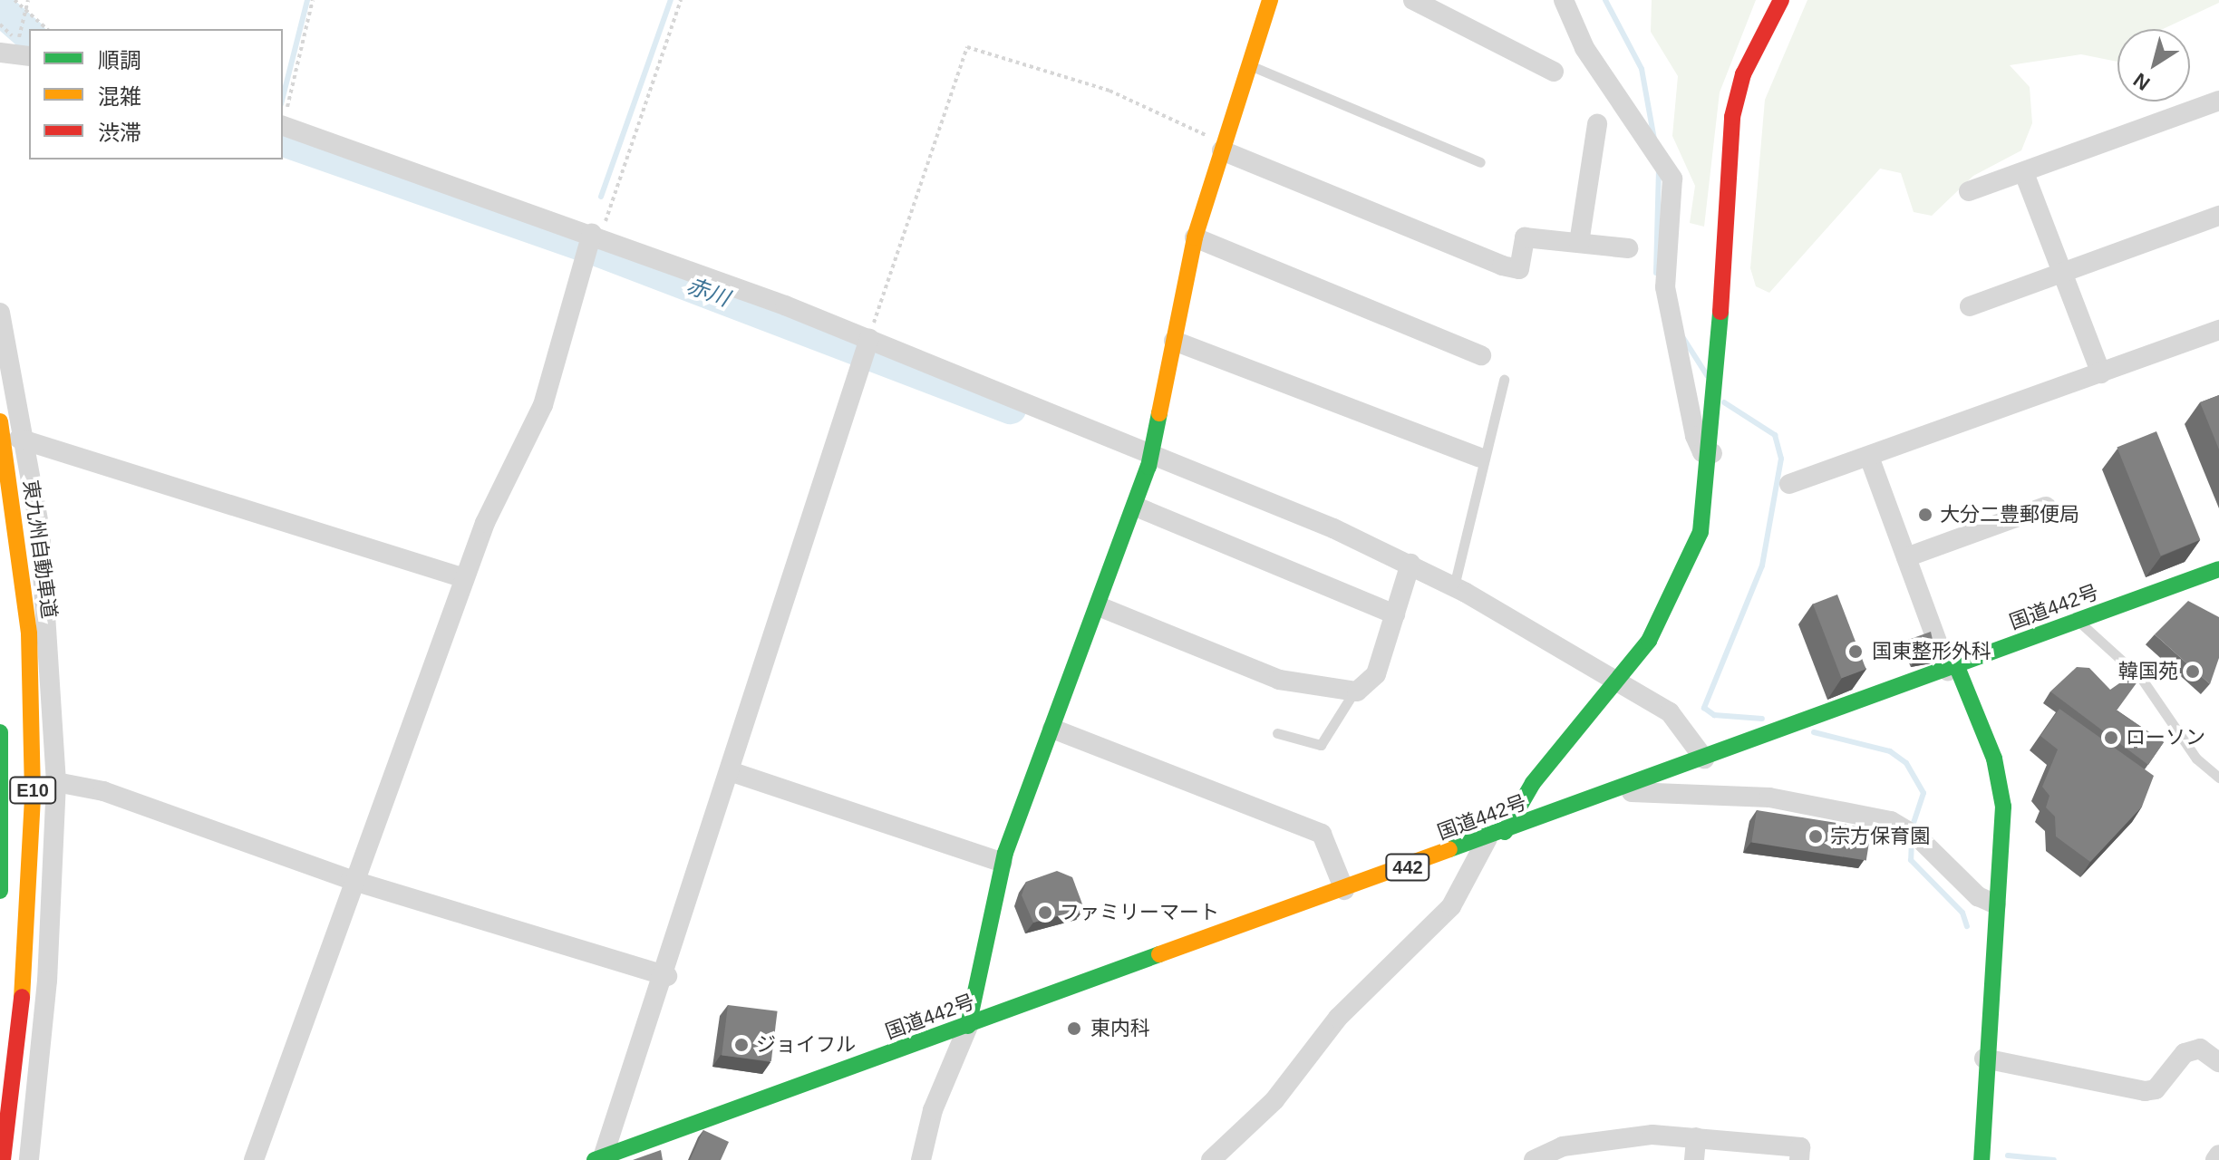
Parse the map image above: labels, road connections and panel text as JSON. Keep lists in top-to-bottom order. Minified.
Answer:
{"streets":{"main road":["東九州自動車道","国道442号","E10","442"]},"water":["赤川"],"places":["大分二豊郵便局","国東整形外科","韓国苑","ローソン","宗方保育園","ファミリーマート","東内科","ジョイフル"],"legend":["順調","混雑","渋滞"],"north":"bottom left"}
